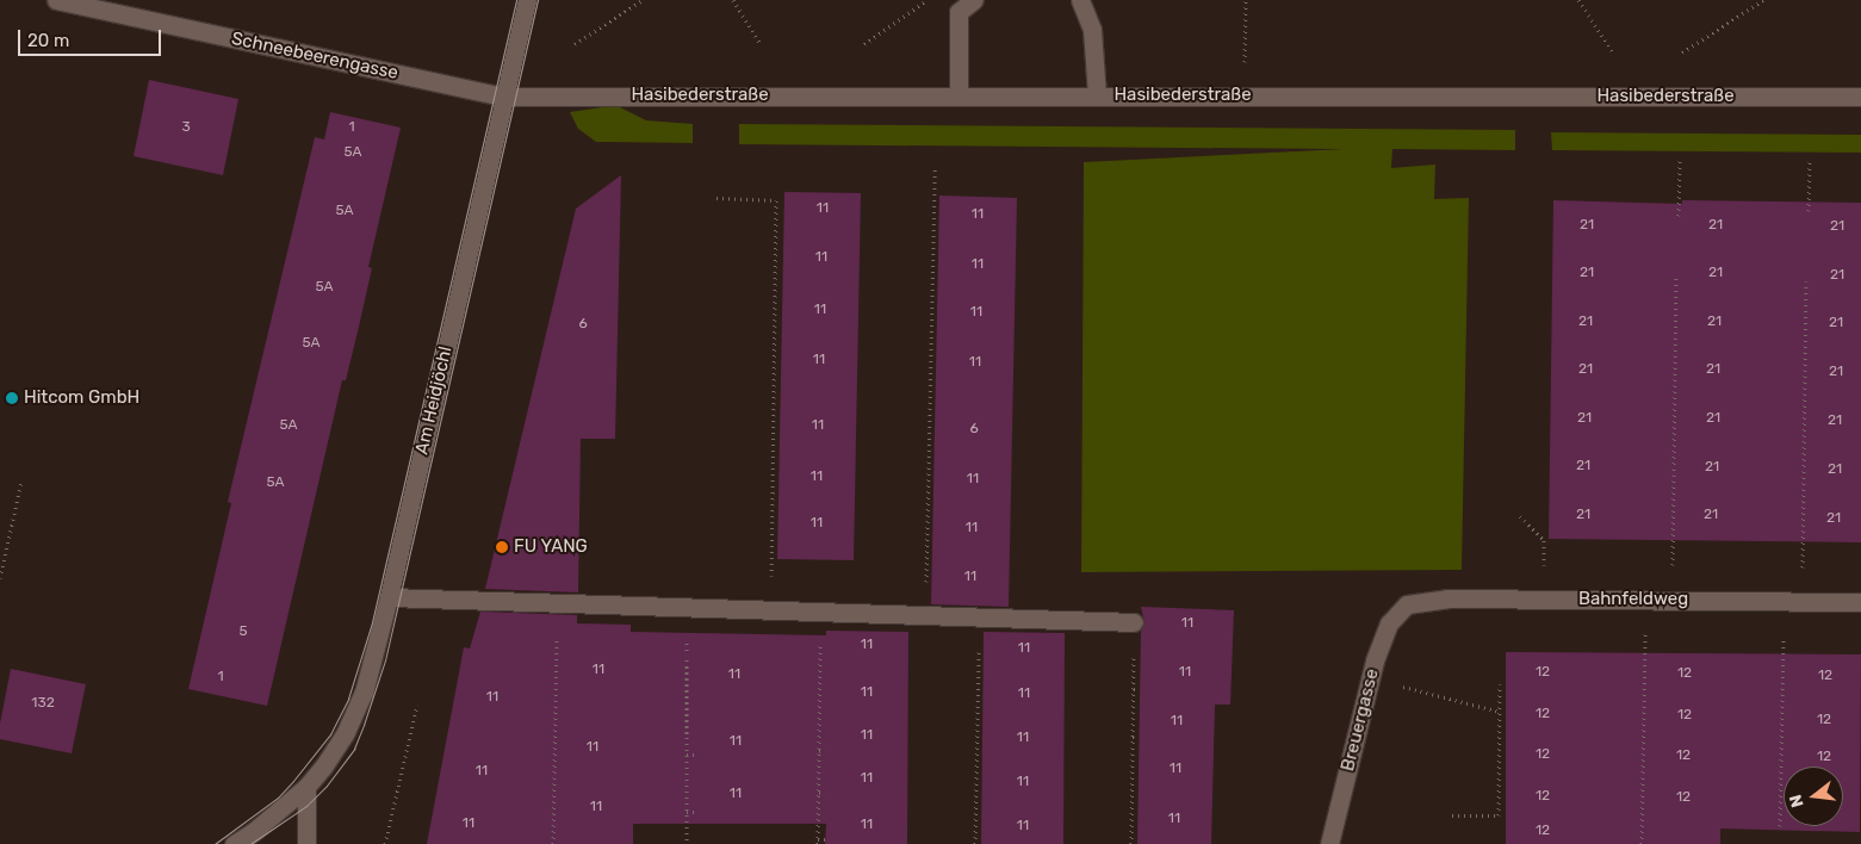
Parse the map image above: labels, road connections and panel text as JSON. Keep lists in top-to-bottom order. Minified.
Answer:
{"streets":{"street":["Schneebeerengasse","Hasibederstraße","Am Heidjöchl","Bahnfeldweg","Breuergasse"]},"crossings":[["Schneebeerengasse","Hasibederstraße"],["Schneebeerengasse","Am Heidjöchl"],["Hasibederstraße","Am Heidjöchl"],["Bahnfeldweg","Breuergasse"]],"places":["Hitcom GmbH","FU YANG"],"house_numbers":["3","1","5A","11","5A","11","21","21","21","11","11","21","21","21","5A","11","11","21","21","21","6","5A","11","11","21","21","21","21","21","21","5A","11","6","21","21","21","11","11","5A","21","21","21","11","11","11","11","5","11","11","11","11","12","12","11","12","1","11","11","11","132","12","12","12","11","11","11","11","11","12","12","12","11","11","11","11","11","12","12","11","11","11","11","11","12"],"scale_bar":"20 m","north":"left"}
